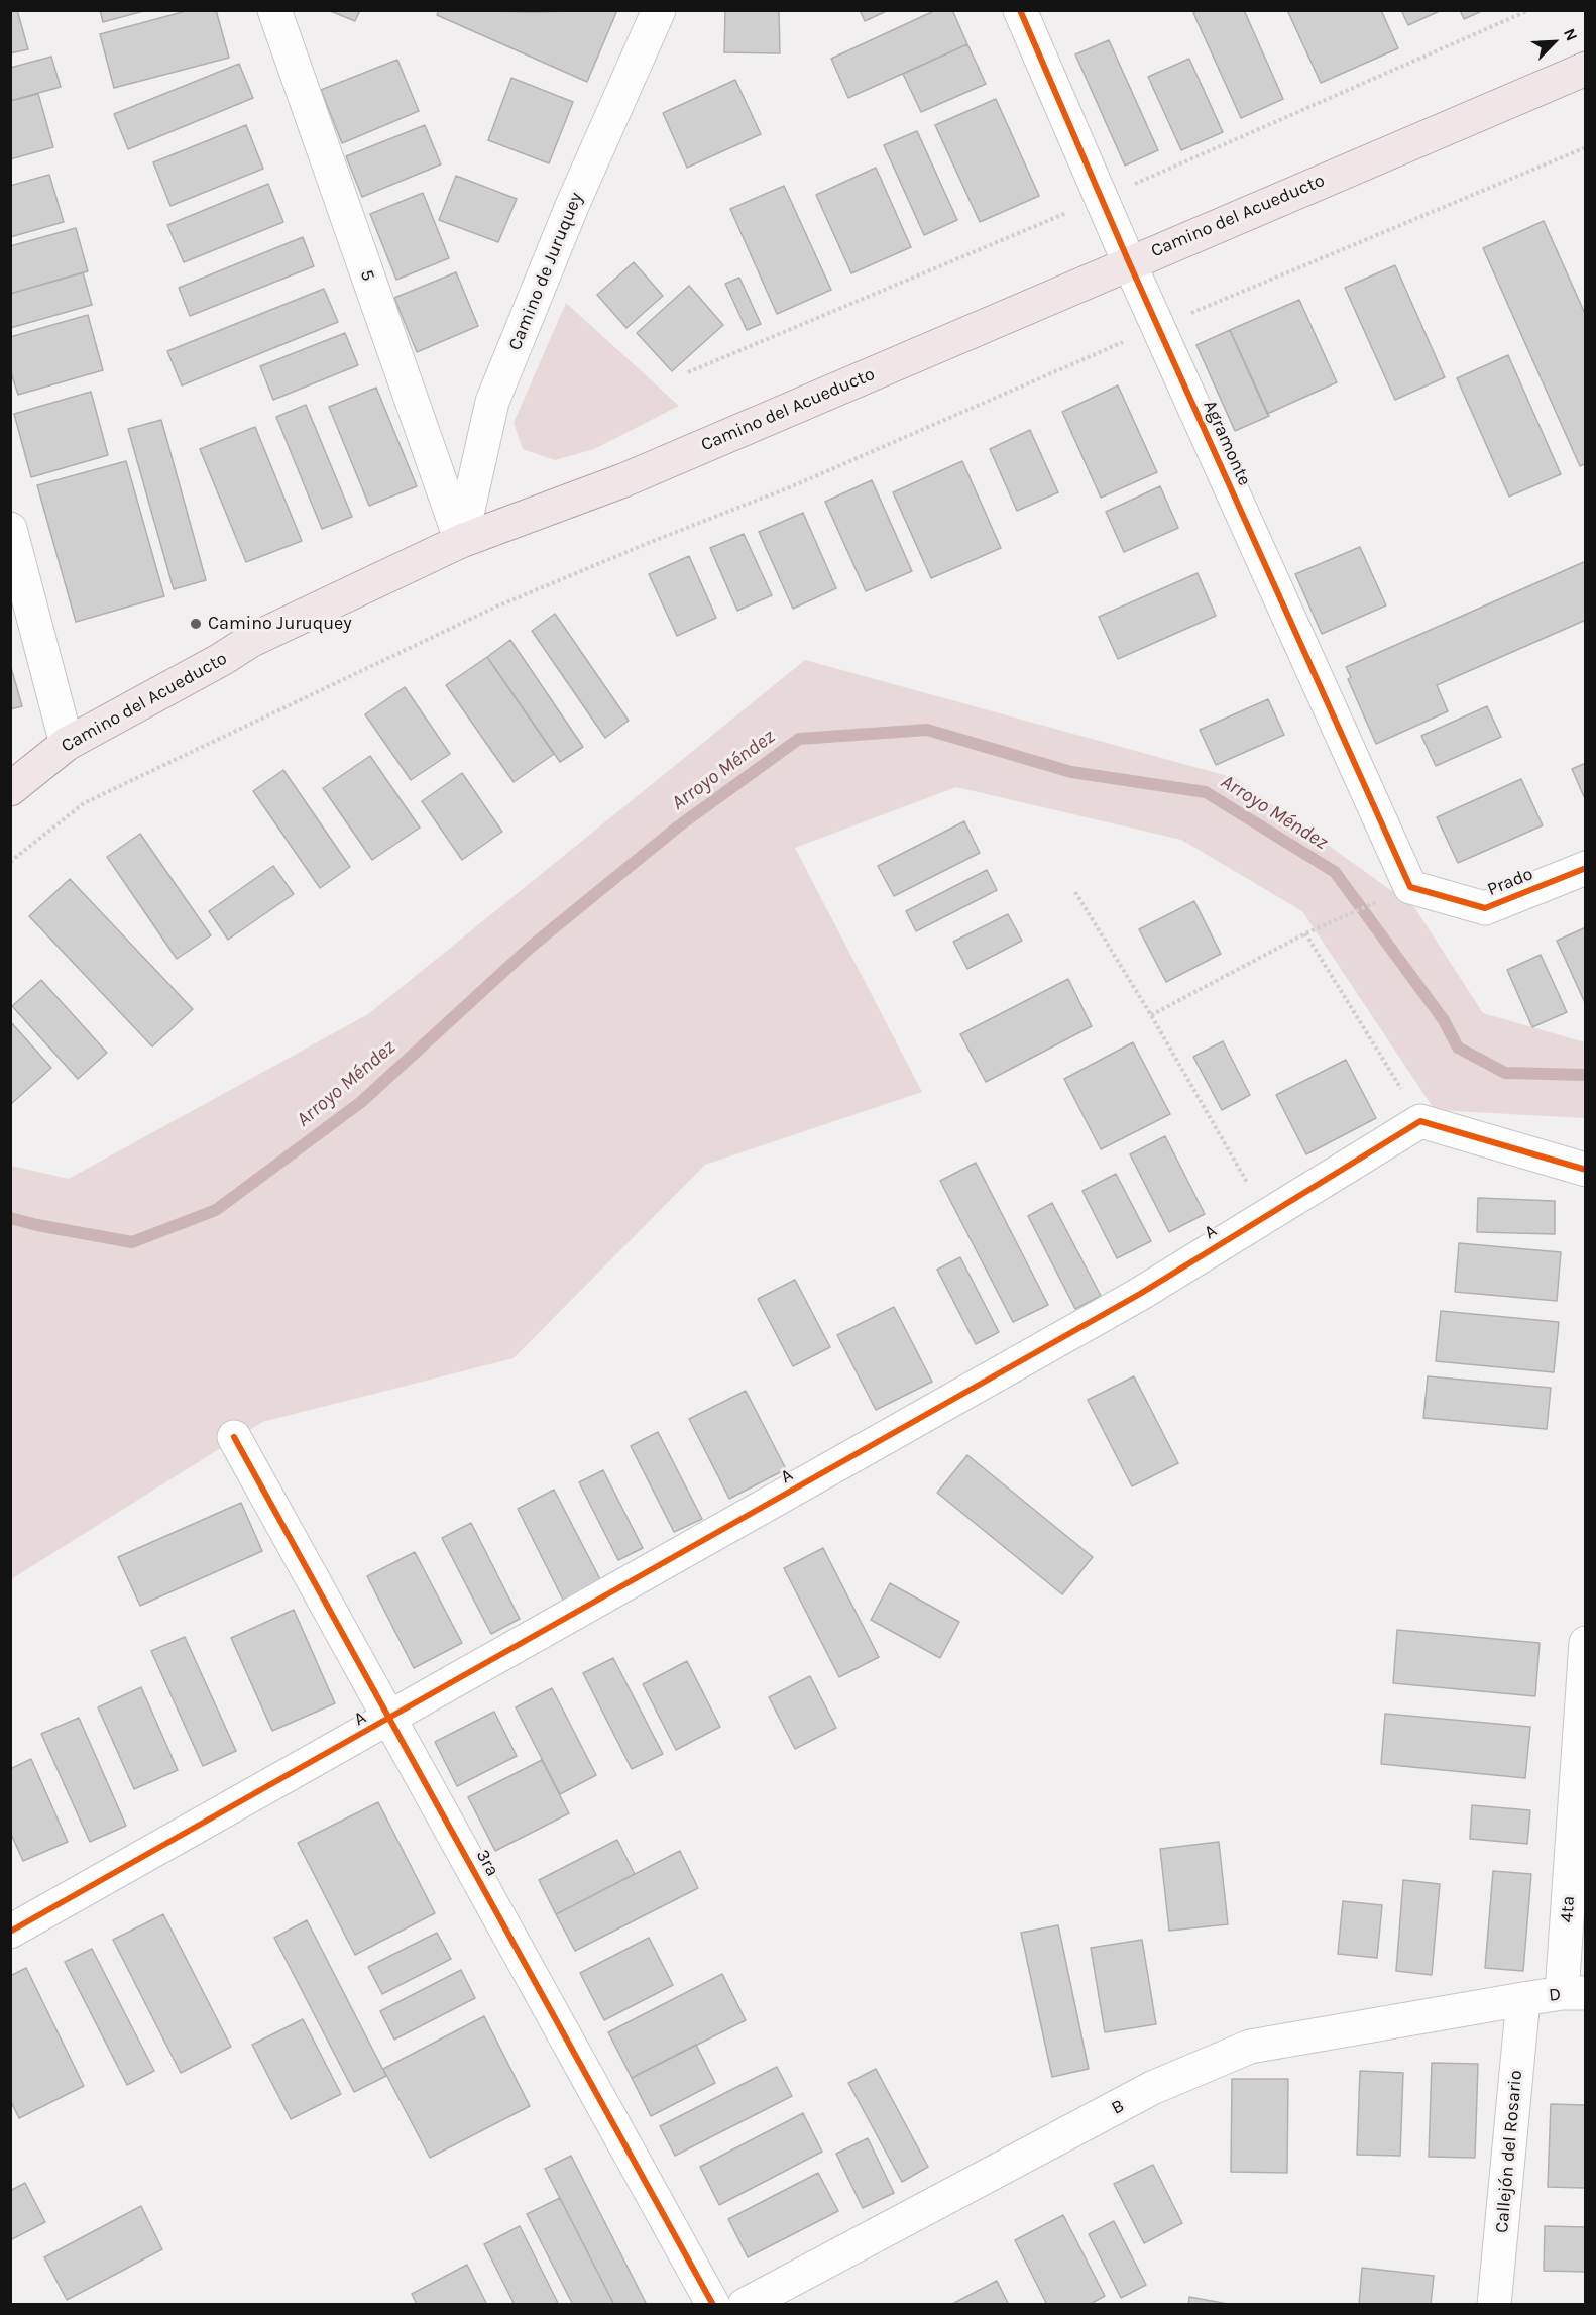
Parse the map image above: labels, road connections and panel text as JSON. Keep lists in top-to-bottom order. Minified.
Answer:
{"streets":{"main road":["Camino del Acueducto"],"street":["Camino de Juruquey","5","Agramonte","Prado","A","3ra","4ta","D","B","Callejón del Rosario"]},"crossings":[["Camino del Acueducto","Camino de Juruquey"],["Camino del Acueducto","5"],["Camino del Acueducto","Agramonte"],["Camino de Juruquey","5"],["Agramonte","Prado"],["A","3ra"],["4ta","D"],["D","B"],["D","Callejón del Rosario"],["B","Callejón del Rosario"]],"water":["Arroyo Méndez"],"places":["Camino Juruquey"],"north":"top right"}
